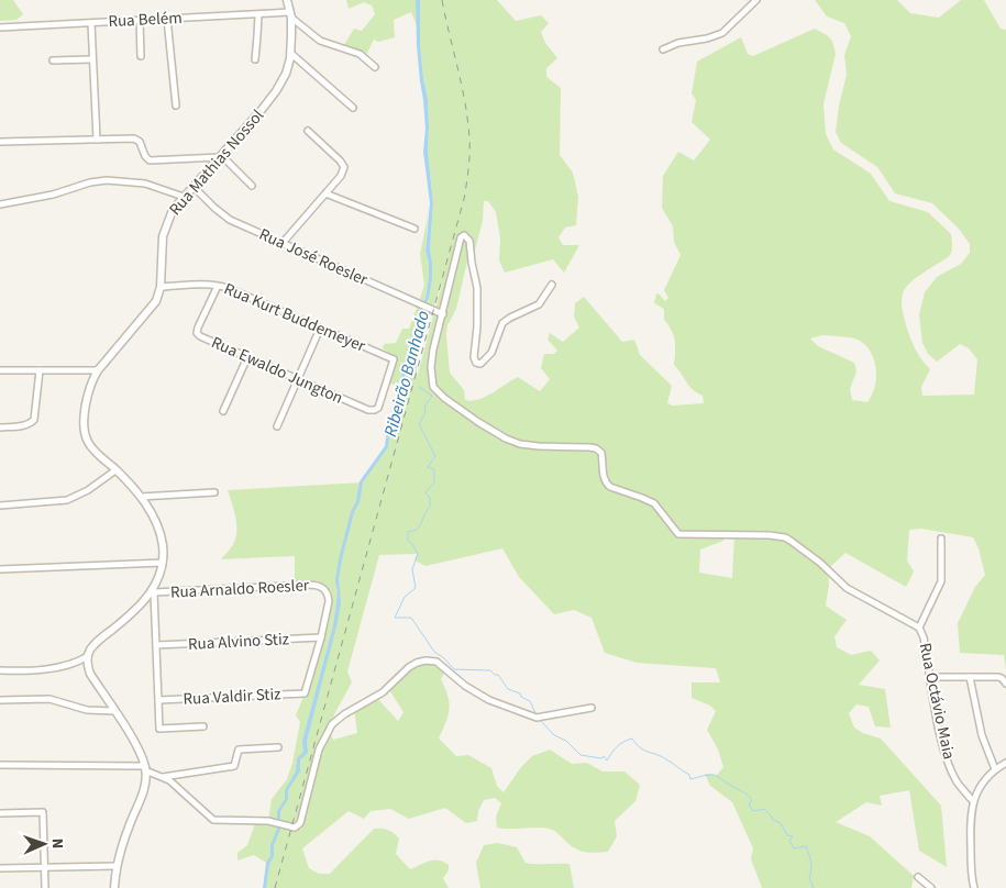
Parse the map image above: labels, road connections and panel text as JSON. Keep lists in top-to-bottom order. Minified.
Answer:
{"streets":{"street":["Rua Belém","Rua Mathias Nossol","Rua José Roesler","Rua Kurt Buddemeyer","Rua Ewaldo Jungton","Rua Arnaldo Roesler","Rua Alvino Stiz","Rua Valdir Stiz","Rua Octávio Maia"]},"crossings":[["Rua Belém","Rua Mathias Nossol"],["Rua Mathias Nossol","Rua José Roesler"],["Rua Mathias Nossol","Rua Kurt Buddemeyer"],["Rua Mathias Nossol","Rua Arnaldo Roesler"],["Rua Kurt Buddemeyer","Rua Ewaldo Jungton"],["Rua Arnaldo Roesler","Rua Alvino Stiz"],["Rua Arnaldo Roesler","Rua Valdir Stiz"],["Rua Alvino Stiz","Rua Valdir Stiz"]],"water":["Ribeirão Banhado"],"north":"right"}
